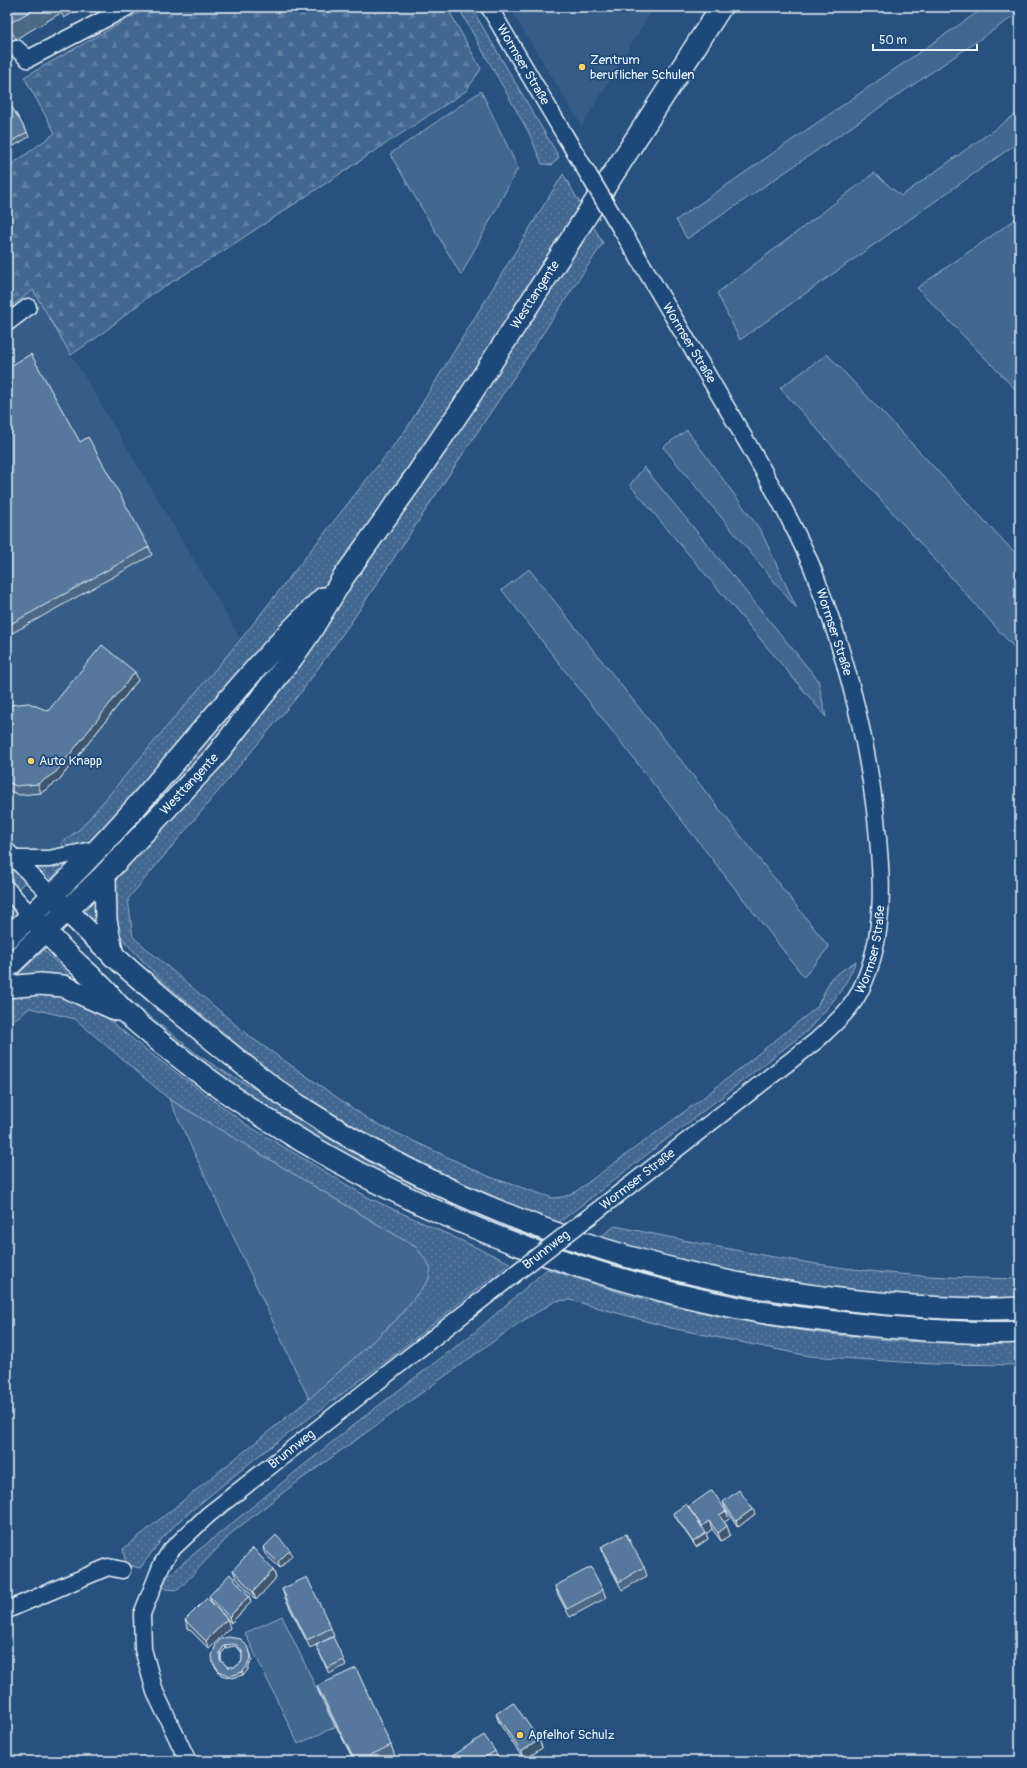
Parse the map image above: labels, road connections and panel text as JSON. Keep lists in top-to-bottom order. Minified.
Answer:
{"streets":{"main road":["Westtangente"],"street":["Wormser Straße","Brunnweg"]},"crossings":[["Wormser Straße","Brunnweg"]],"places":["Zentrum beruflicher Schulen","Auto Knapp","Apfelhof Schulz"],"scale_bar":"50 m"}
